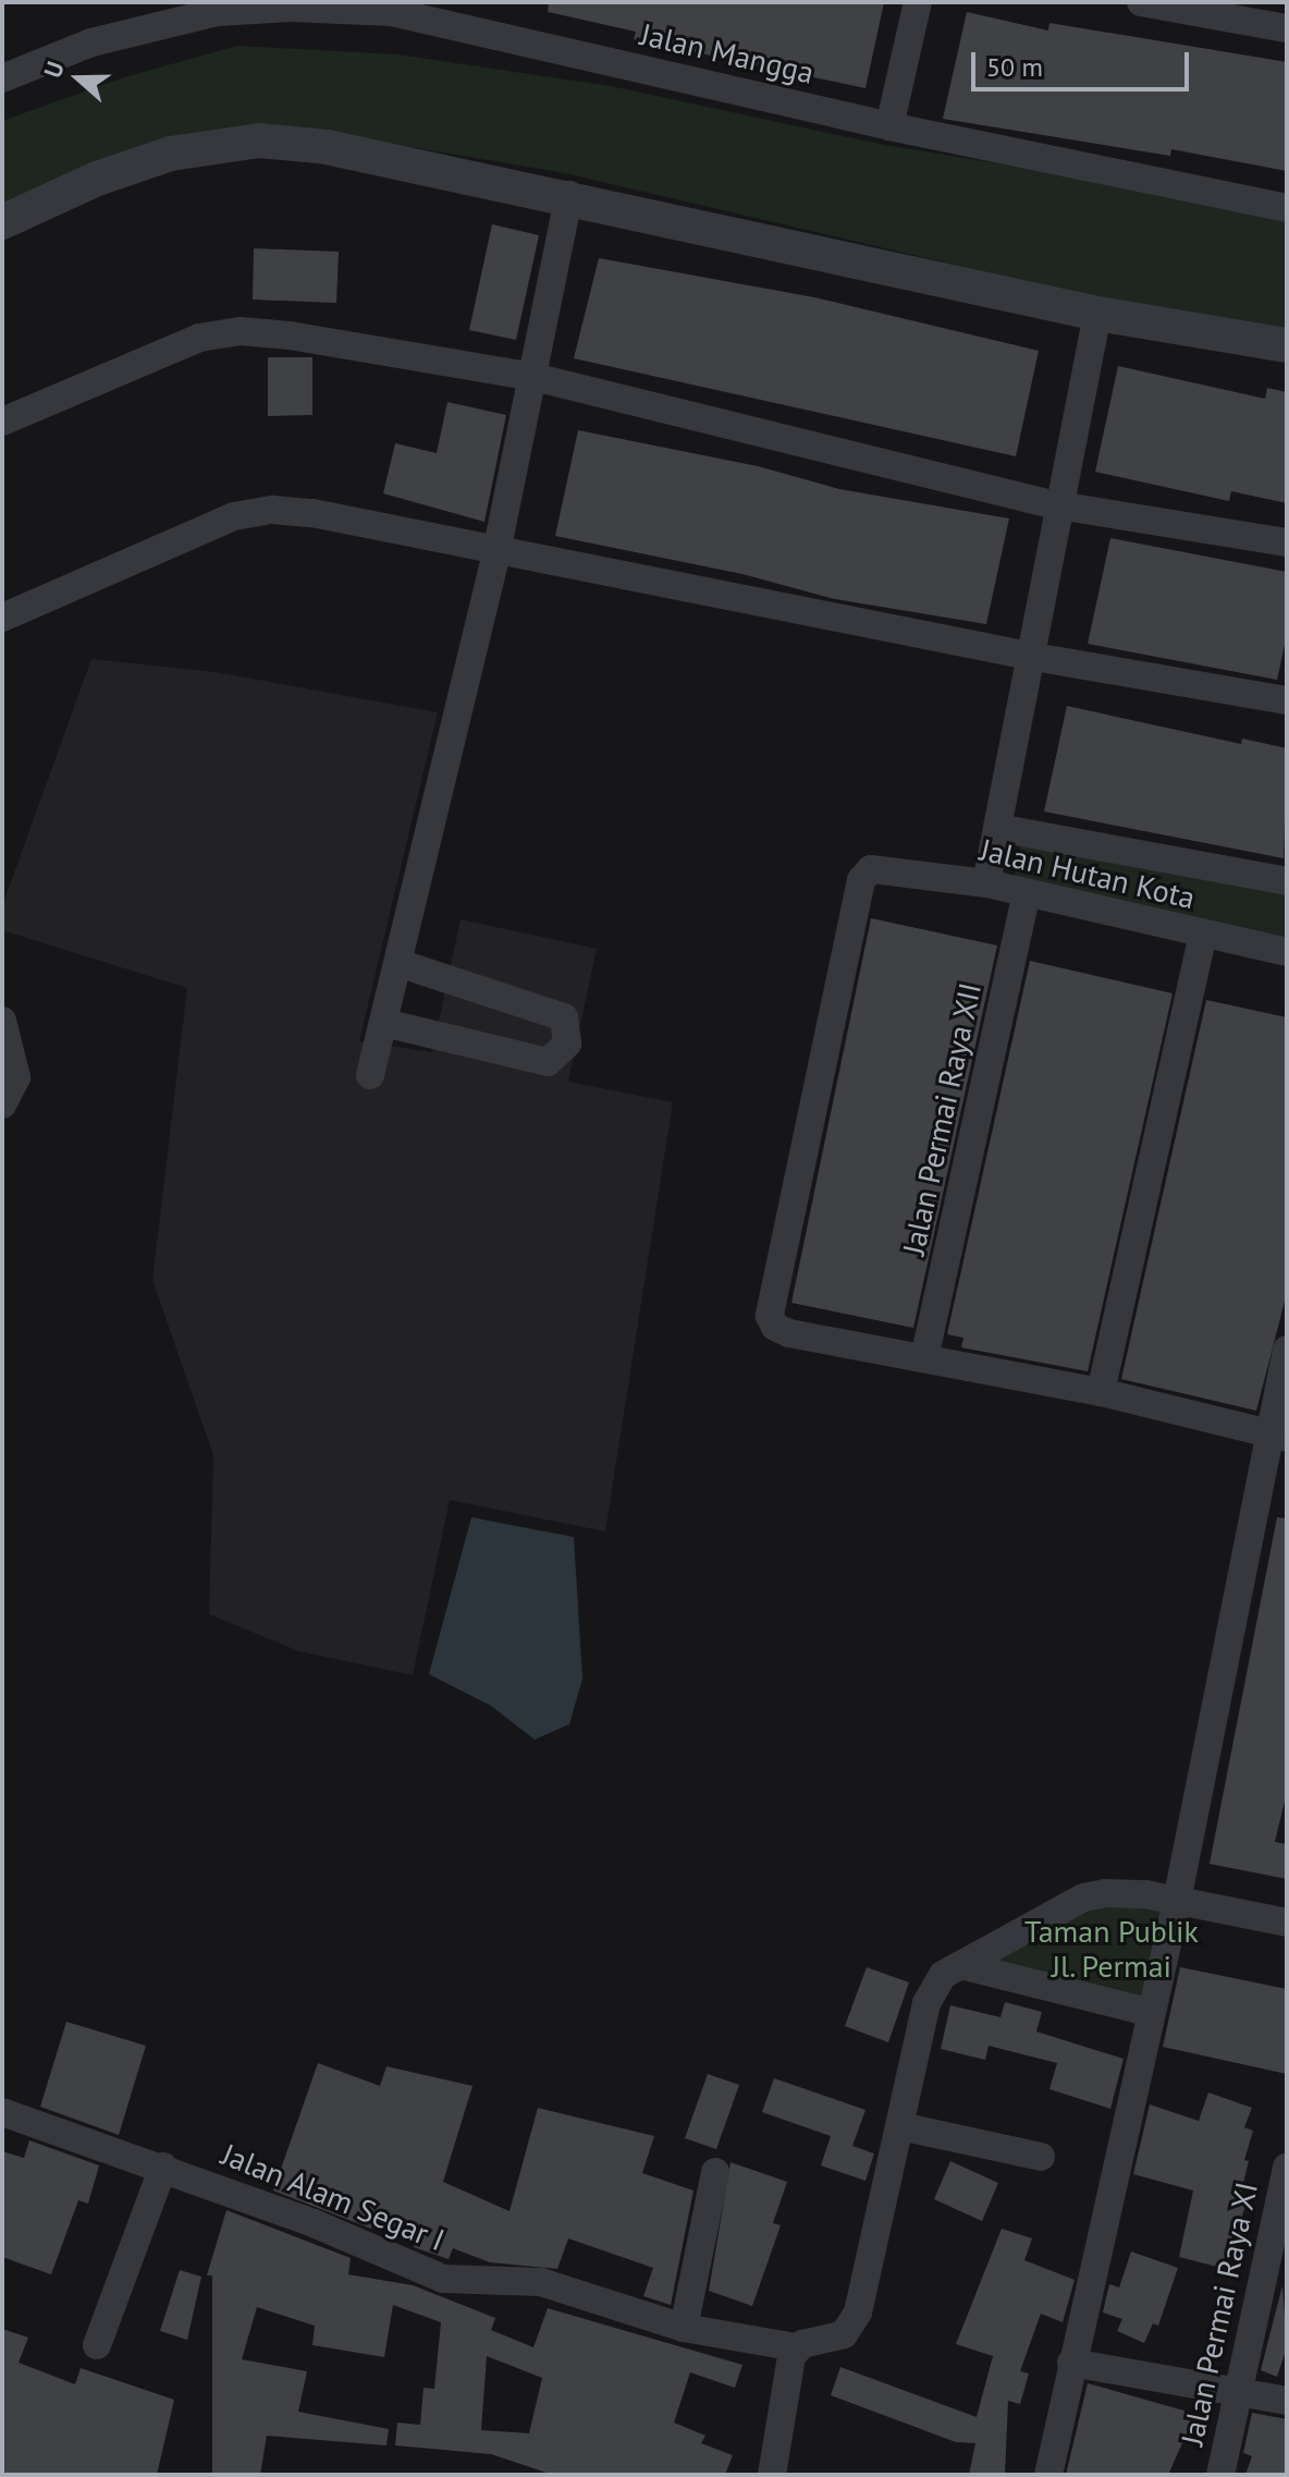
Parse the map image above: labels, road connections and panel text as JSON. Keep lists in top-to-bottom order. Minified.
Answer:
{"streets":{"street":["Jalan Mangga","Jalan Hutan Kota","Jalan Permai Raya XII","Jalan Alam Segar I","Jalan Permai Raya XI"]},"crossings":[["Jalan Hutan Kota","Jalan Permai Raya XII"]],"parks":["Taman Publik Jl. Permai"],"scale_bar":"50 m","north":"left"}
